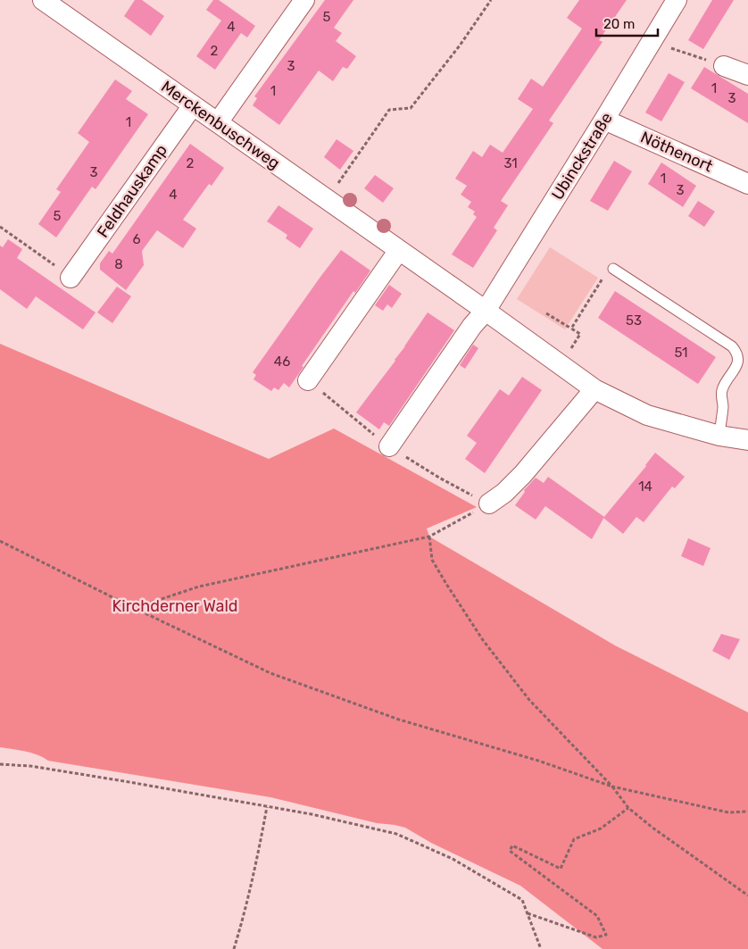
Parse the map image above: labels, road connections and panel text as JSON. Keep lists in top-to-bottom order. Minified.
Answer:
{"streets":{"street":["Merckenbuschweg","Nöthenort","Ubinckstraße","Feldhauskamp"]},"crossings":[["Merckenbuschweg","Ubinckstraße"],["Merckenbuschweg","Feldhauskamp"],["Nöthenort","Ubinckstraße"]],"parks":["Kirchderner Wald"],"house_numbers":["5","4","2","3","1","1","3","1","2","31","3","1","3","4","5","6","8","53","51","46","14"],"scale_bar":"20 m"}
